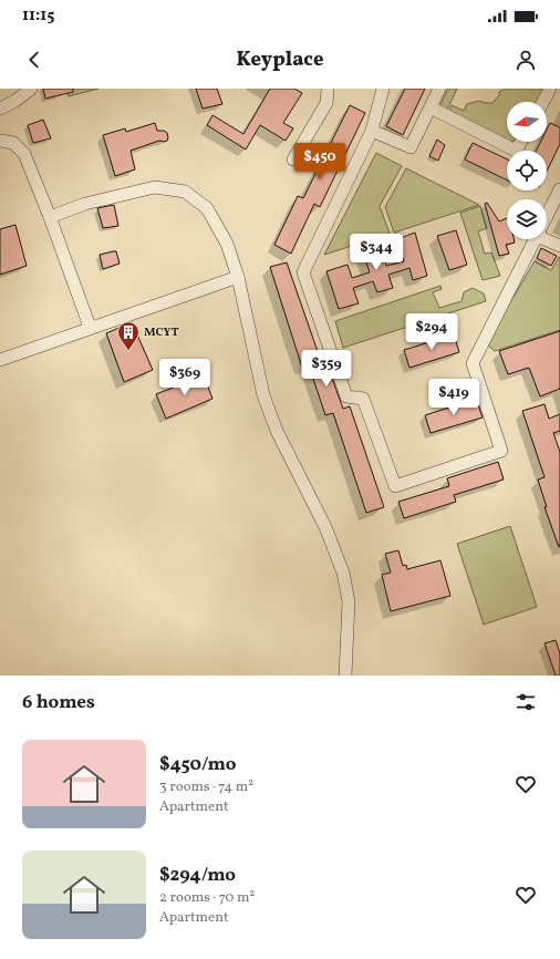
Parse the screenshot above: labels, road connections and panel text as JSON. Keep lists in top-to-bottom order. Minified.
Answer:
{"places":{"building":["МСҮТ"]},"north":"left","page":{"status":"11:15","header":"Keyplace","price":["$450","$344","$294","$359","$369","$419"],"heading":"6 homes","list":[{"name":"$450/mo","note":"3 rooms · 74 m² · Apartment"},{"name":"$294/mo","note":"2 rooms · 70 m² · Apartment"}]}}
